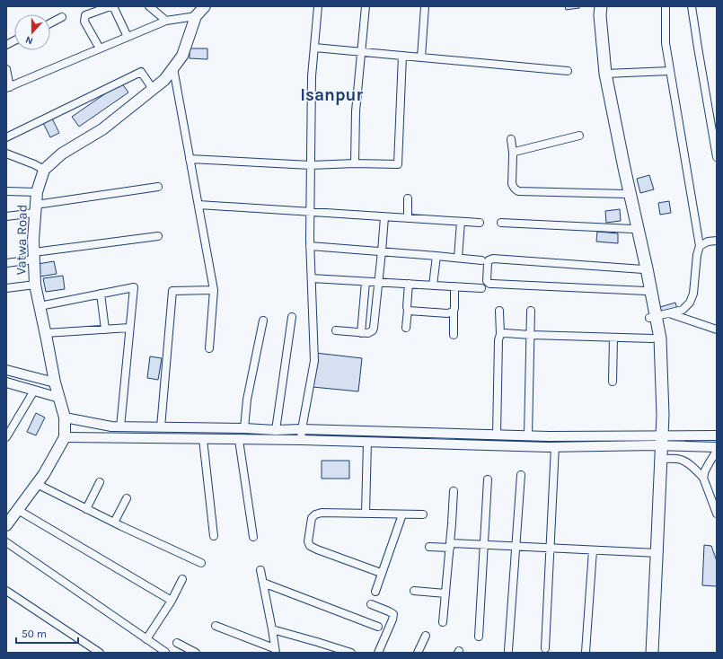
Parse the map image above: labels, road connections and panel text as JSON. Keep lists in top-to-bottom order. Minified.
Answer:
{"streets":{"main road":["Vatwa Road"]},"districts":["Isanpur"],"scale_bar":"50 m","north":"bottom"}
